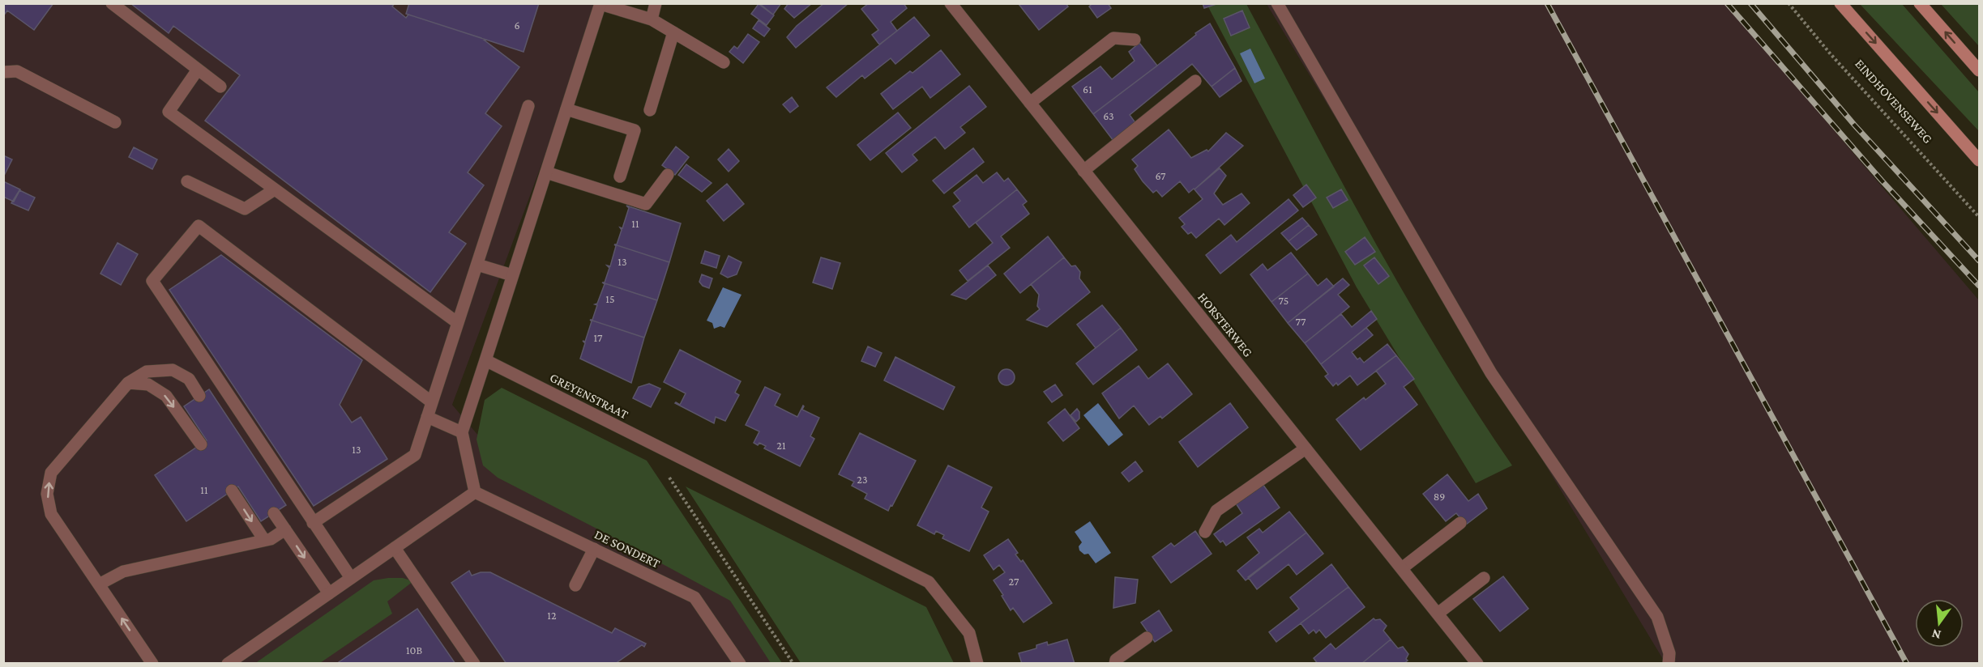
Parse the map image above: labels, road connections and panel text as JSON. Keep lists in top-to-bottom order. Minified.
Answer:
{"streets":{"main road":["EINDHOVENSEWEG"],"street":["HORSTERWEG","GREYENSTRAAT","DE SONDERT"]},"house_numbers":["6","61","63","67","11","13","15","75","77","17","21","13","23","11","89","27","12","10B"],"north":"bottom"}
